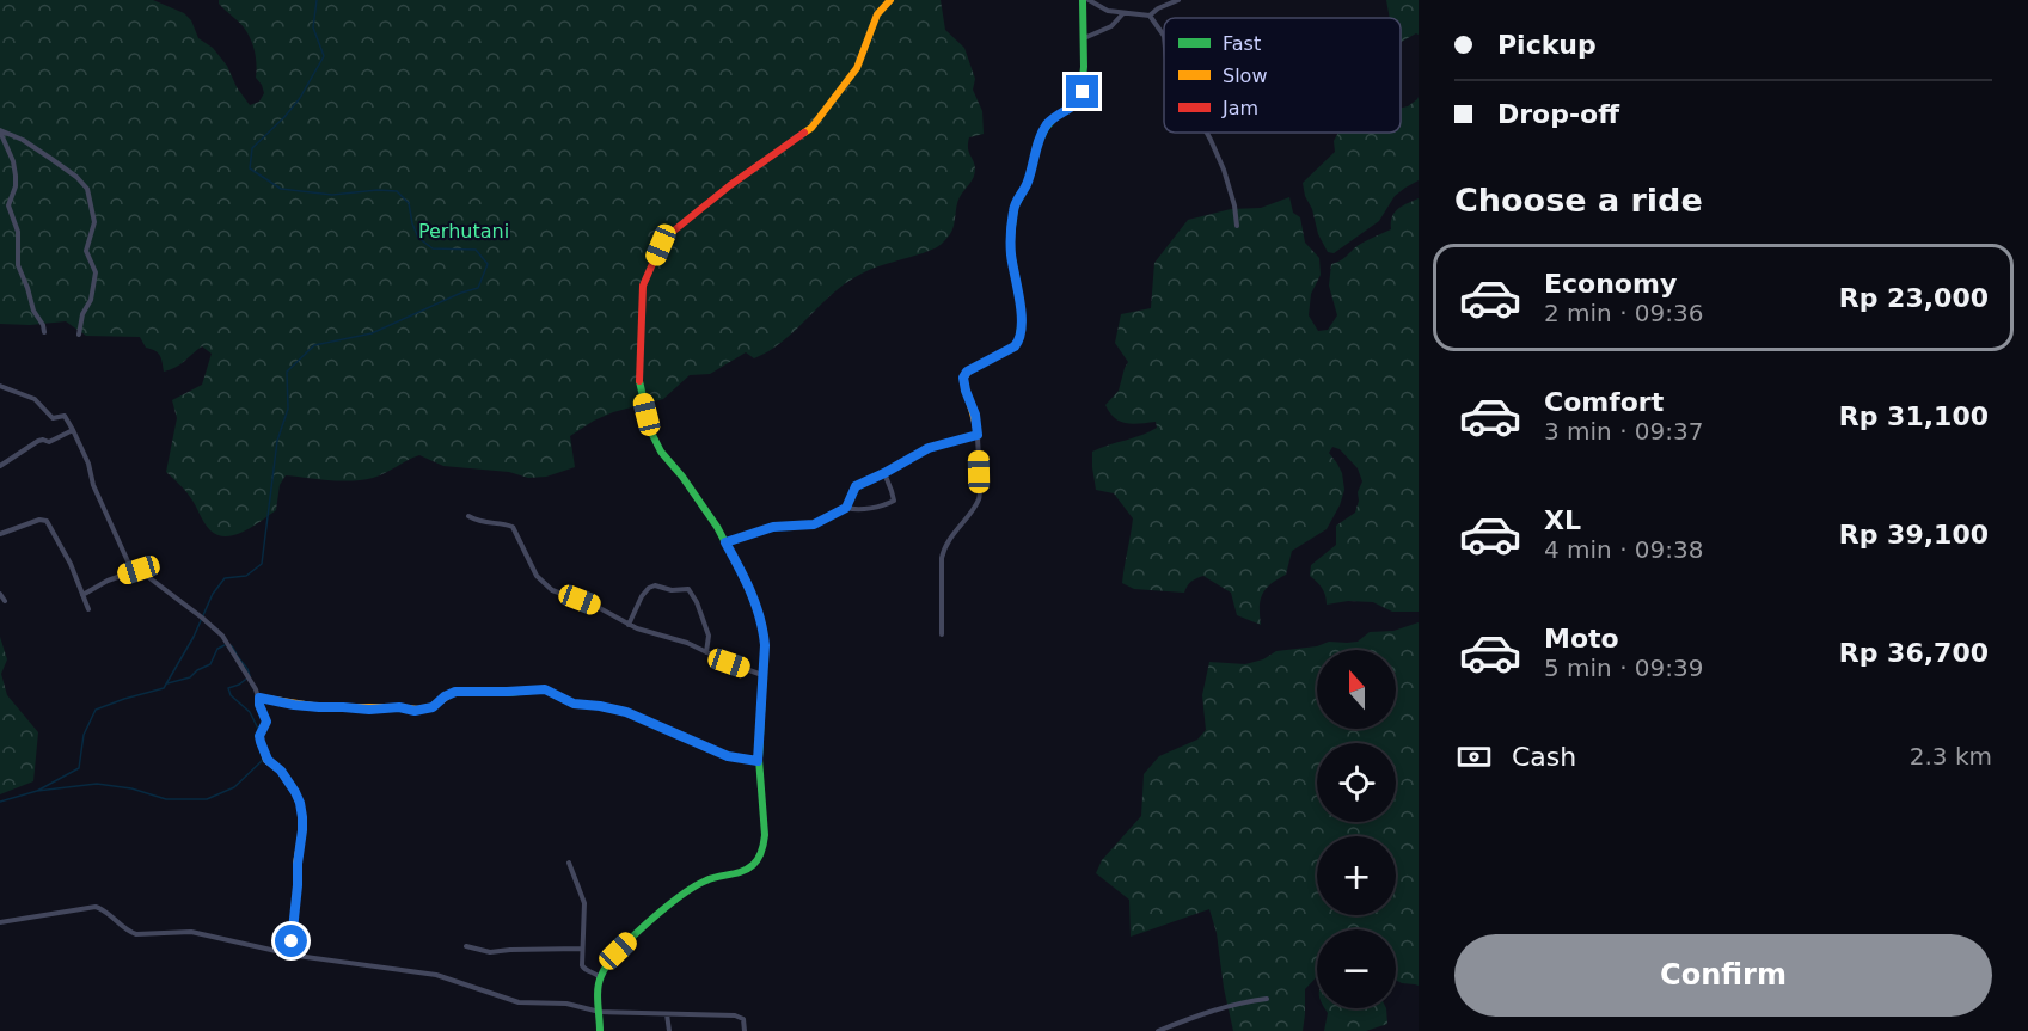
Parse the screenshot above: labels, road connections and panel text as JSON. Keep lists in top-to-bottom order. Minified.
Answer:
{"parks":["Perhutani"],"legend":["Fast","Slow","Jam"],"north":"top","page":{"banner":["Pickup","Drop-off"],"heading":"Choose a ride","list":[{"name":"Economy","note":"2 min · 09:36","value":"Rp 23,000"},{"name":"Comfort","note":"3 min · 09:37","value":"Rp 31,100"},{"name":"XL","note":"4 min · 09:38","value":"Rp 39,100"},{"name":"Moto","note":"5 min · 09:39","value":"Rp 36,700"}],"map_buttons":["+","−"],"pay":["Cash","2.3 km"],"buttons":"Confirm"}}
